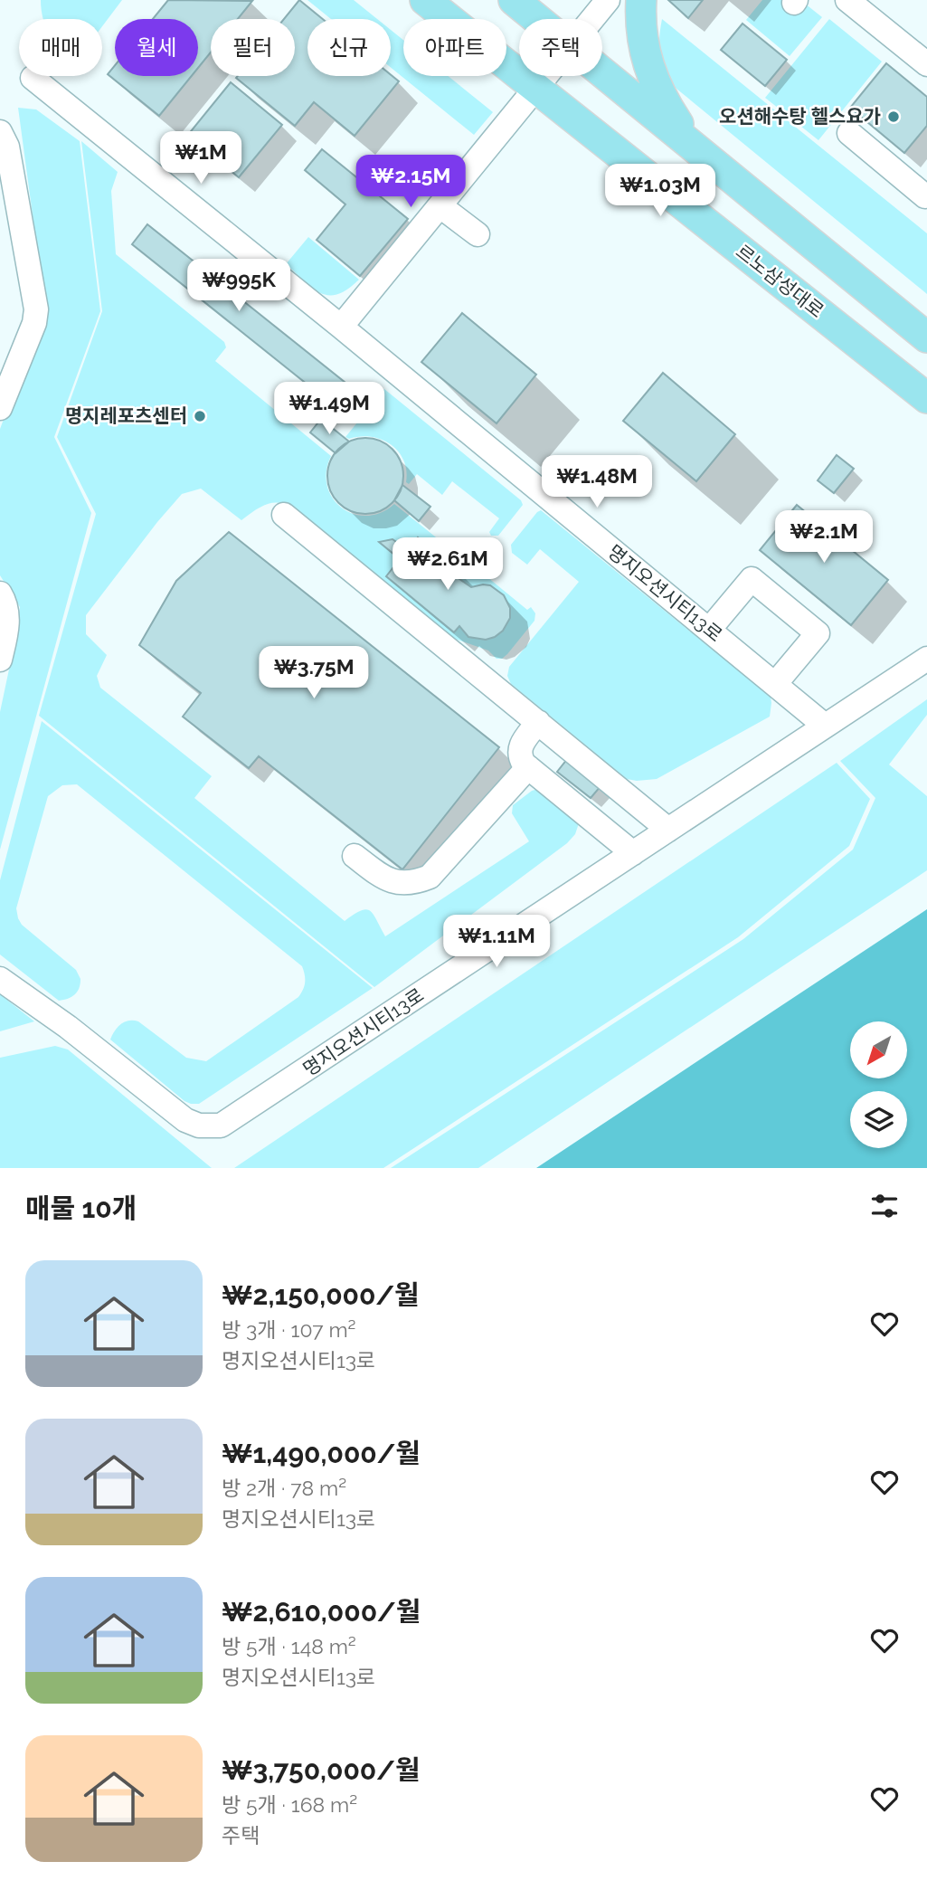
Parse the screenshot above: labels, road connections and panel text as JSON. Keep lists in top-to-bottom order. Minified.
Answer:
{"streets":{"main road":["르노삼성대로"],"street":["명지오션시티13로"]},"places":["오션해수탕 헬스요가","명지레포츠센터"],"north":"bottom left","page":{"chip":["매매","월세","필터","신규","아파트","주택"],"price":["₩1M","₩2.15M","₩1.03M","₩995K","₩1.49M","₩1.48M","₩2.1M","₩2.61M","₩3.75M","₩1.11M"],"heading":"매물 10개","list":[{"name":"₩2,150,000/월","note":"방 3개 · 107 m² · 명지오션시티13로"},{"name":"₩1,490,000/월","note":"방 2개 · 78 m² · 명지오션시티13로"},{"name":"₩2,610,000/월","note":"방 5개 · 148 m² · 명지오션시티13로"},{"name":"₩3,750,000/월","note":"방 5개 · 168 m² · 주택"}]}}
